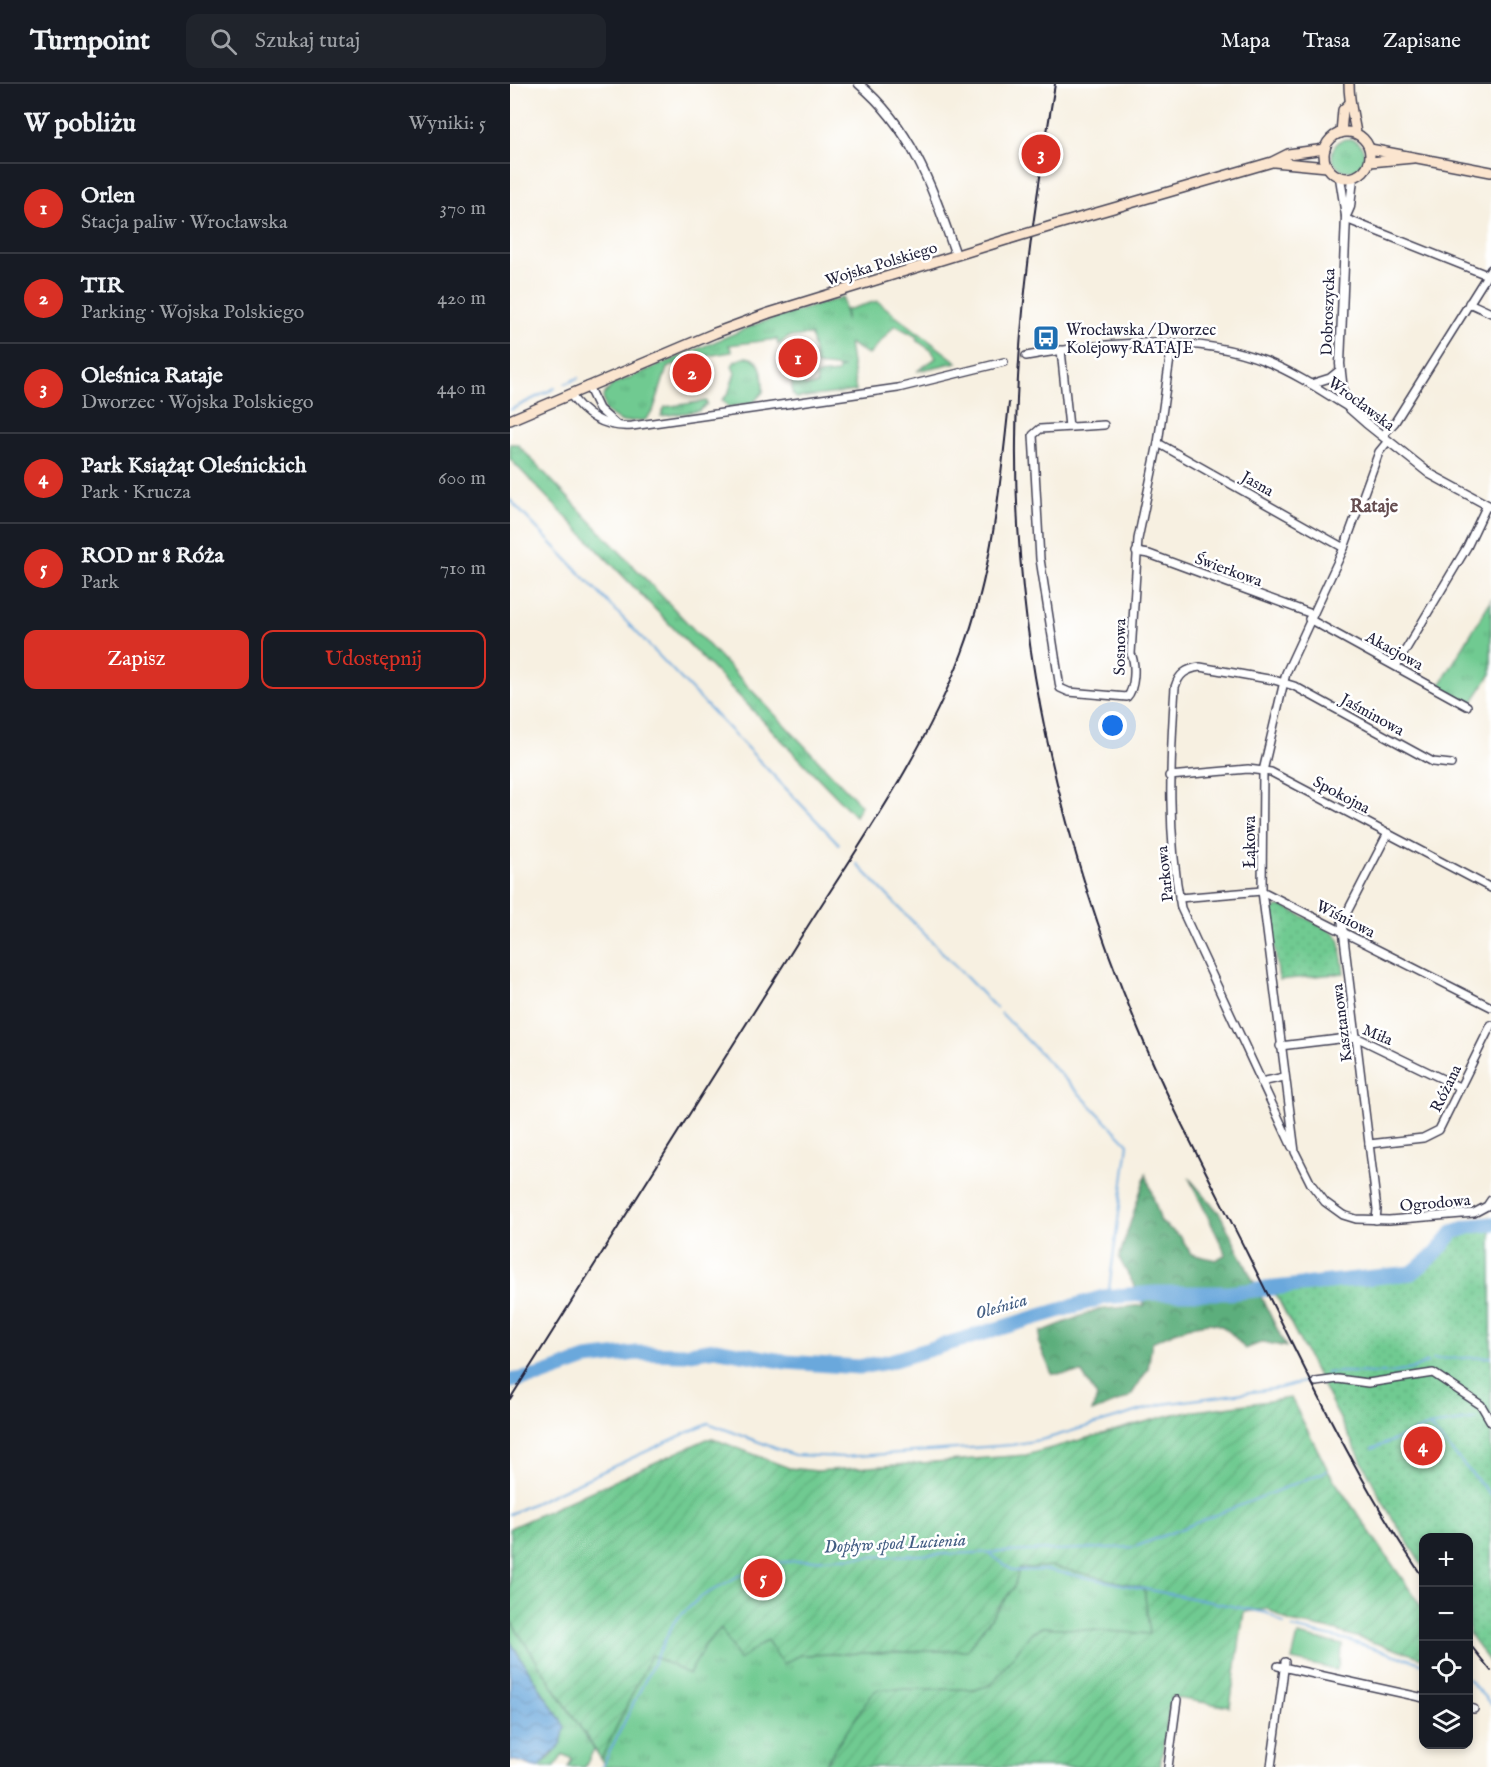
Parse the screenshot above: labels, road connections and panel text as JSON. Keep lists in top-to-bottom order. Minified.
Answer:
{"streets":{"main road":["Wojska Polskiego"],"street":["Dobroszycka","Wrocławska","Jasna","Świerkowa","Sosnowa","Akacjowa","Jaśminowa","Spokojna","Łąkowa","Parkowa","Wiśniowa","Kasztanowa","Miła","Różana","Ogrodowa"]},"crossings":[["Wojska Polskiego","Dobroszycka"],["Dobroszycka","Wrocławska"],["Wrocławska","Sosnowa"],["Wrocławska","Łąkowa"],["Jasna","Sosnowa"],["Jasna","Łąkowa"],["Świerkowa","Sosnowa"],["Świerkowa","Akacjowa"],["Świerkowa","Łąkowa"],["Akacjowa","Łąkowa"],["Jaśminowa","Łąkowa"],["Jaśminowa","Parkowa"],["Spokojna","Łąkowa"],["Spokojna","Parkowa"],["Spokojna","Kasztanowa"],["Łąkowa","Parkowa"],["Łąkowa","Wiśniowa"],["Łąkowa","Kasztanowa"],["Łąkowa","Miła"],["Łąkowa","Ogrodowa"],["Wiśniowa","Kasztanowa"],["Kasztanowa","Miła"],["Kasztanowa","Różana"],["Kasztanowa","Ogrodowa"],["Miła","Różana"]],"districts":["Rataje"],"water":["Oleśnica","Dopływ spod Lucienia"],"places":{"bus stop":["Wrocławska / Dworzec Kolejowy RATAJE"]},"page":{"header":"Turnpoint","search":"Szukaj tutaj","nav":["Mapa","Trasa","Zapisane"],"heading":["W pobliżu","Wyniki: 5"],"pins":["3","1","2","4","5"],"list":[{"mark":"1","name":"Orlen","note":"Stacja paliw · Wrocławska","value":"370 m"},{"mark":"2","name":"TIR","note":"Parking · Wojska Polskiego","value":"420 m"},{"mark":"3","name":"Oleśnica Rataje","note":"Dworzec · Wojska Polskiego","value":"440 m"},{"mark":"4","name":"Park Książąt Oleśnickich","note":"Park · Krucza","value":"600 m"},{"mark":"5","name":"ROD nr 8 Róża","note":"Park","value":"710 m"}],"buttons":["Zapisz","Udostępnij"],"map_buttons":["+","−"]}}
